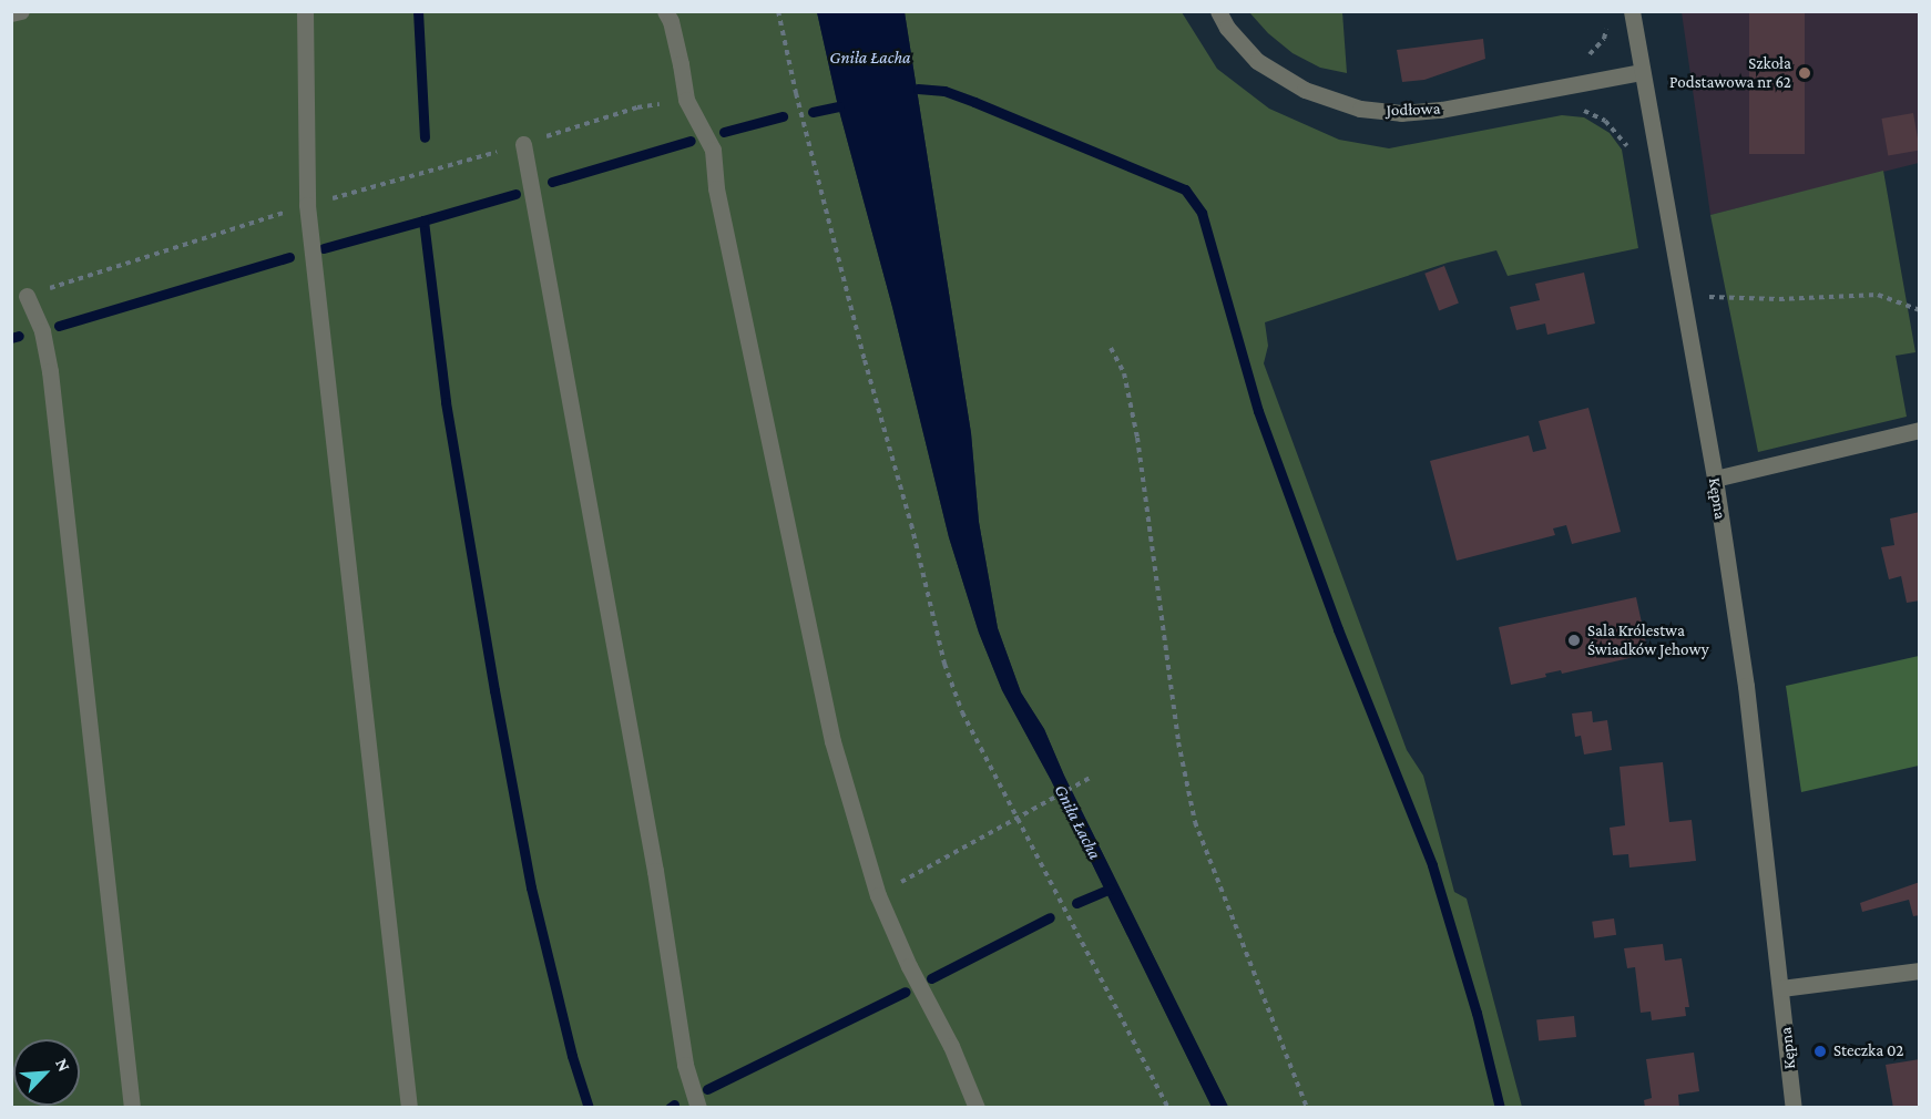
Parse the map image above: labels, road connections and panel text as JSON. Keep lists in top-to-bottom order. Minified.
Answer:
{"streets":{"street":["Jodłowa","Kępna"]},"crossings":[["Jodłowa","Kępna"]],"water":["Gniła Łacha"],"places":["Szkoła Podstawowa nr 62","Sala Królestwa Świadków Jehowy","Steczka 02"],"north":"top right"}
